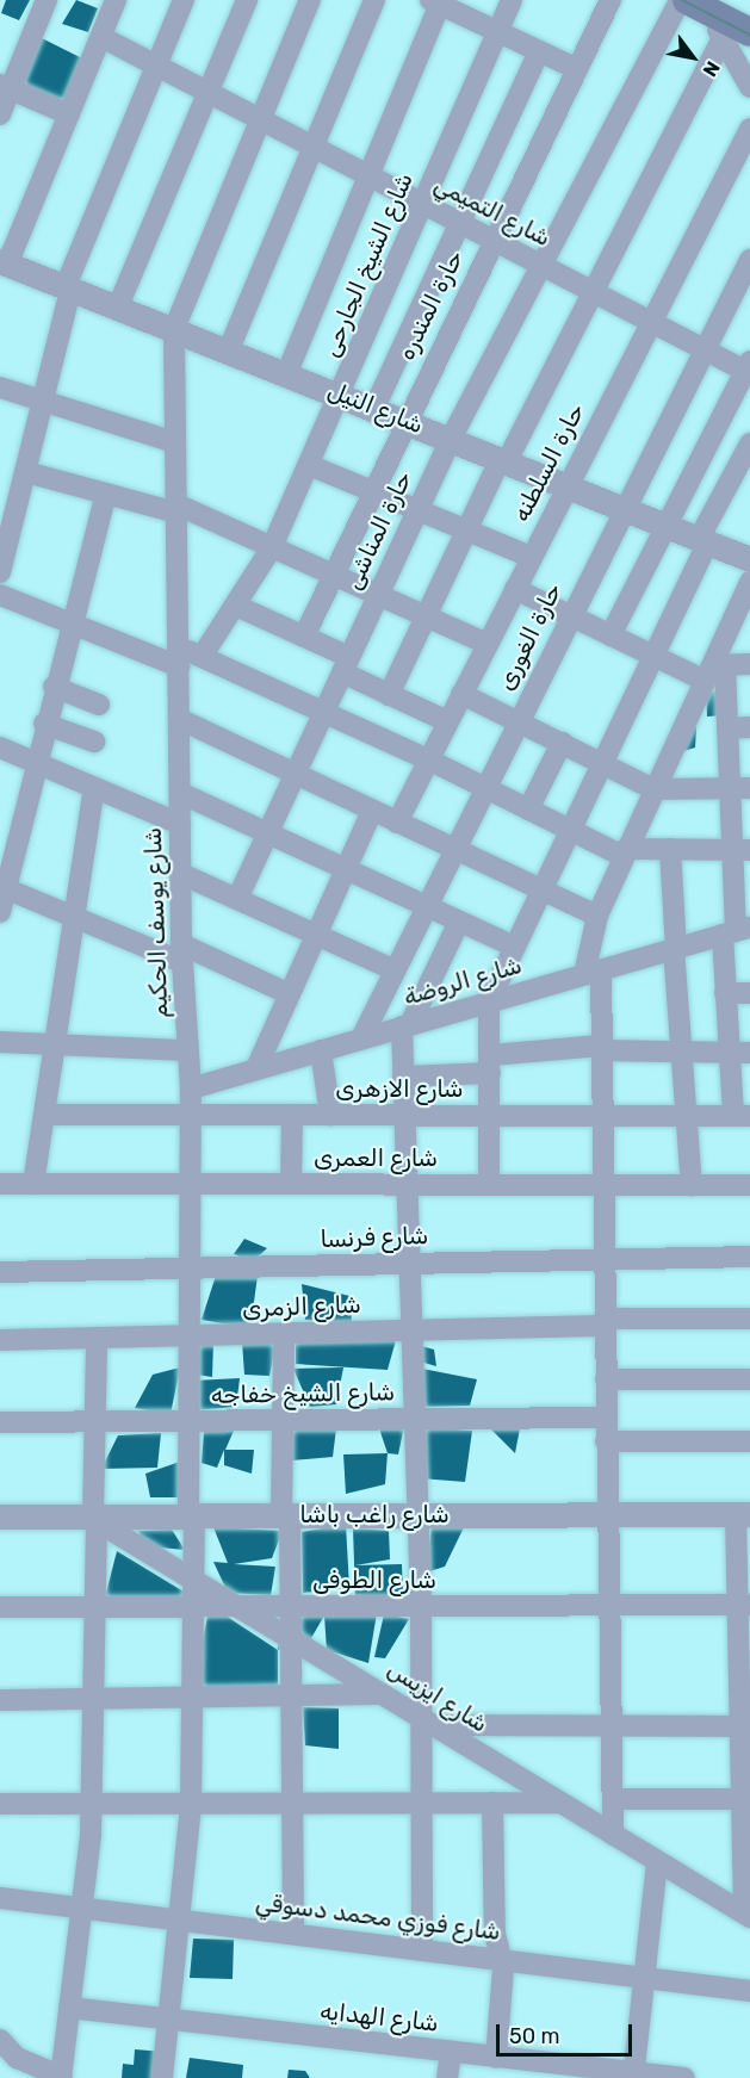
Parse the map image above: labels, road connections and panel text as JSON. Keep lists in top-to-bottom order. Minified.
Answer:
{"streets":{"street":["شارع التميمي","شارع الشيخ الجارحى","حارة المندره","شارع النيل","حارة السلطنه","حارة المناشى","حارة الغورى","شارع يوسف الحكيم","شارع الروضة","شارع الازهرى","شارع العمرى","شارع فرنسا","شارع الزمرى","شارع الشيخ خفاجه","شارع راغب باشا","شارع الطوفى","شارع ايزيس","شارع فوزي محمد دسوقي","شارع الهدايه"]},"crossings":[["شارع التميمي","شارع الشيخ الجارحى"],["شارع التميمي","حارة المندره"],["شارع التميمي","حارة السلطنه"],["شارع التميمي","حارة المناشى"],["شارع التميمي","حارة الغورى"],["شارع الشيخ الجارحى","شارع النيل"],["حارة المندره","شارع النيل"],["شارع النيل","حارة السلطنه"],["شارع النيل","حارة المناشى"],["شارع النيل","حارة الغورى"],["شارع النيل","شارع يوسف الحكيم"],["حارة الغورى","شارع الروضة"],["شارع يوسف الحكيم","شارع الروضة"],["شارع يوسف الحكيم","شارع الازهرى"],["شارع يوسف الحكيم","شارع العمرى"],["شارع يوسف الحكيم","شارع فرنسا"],["شارع يوسف الحكيم","شارع الزمرى"],["شارع يوسف الحكيم","شارع الشيخ خفاجه"],["شارع يوسف الحكيم","شارع راغب باشا"],["شارع يوسف الحكيم","شارع الطوفى"],["شارع يوسف الحكيم","شارع ايزيس"],["شارع يوسف الحكيم","شارع فوزي محمد دسوقي"],["شارع يوسف الحكيم","شارع الهدايه"],["شارع راغب باشا","شارع ايزيس"],["شارع الطوفى","شارع ايزيس"]],"scale_bar":"50 m","north":"bottom right"}
